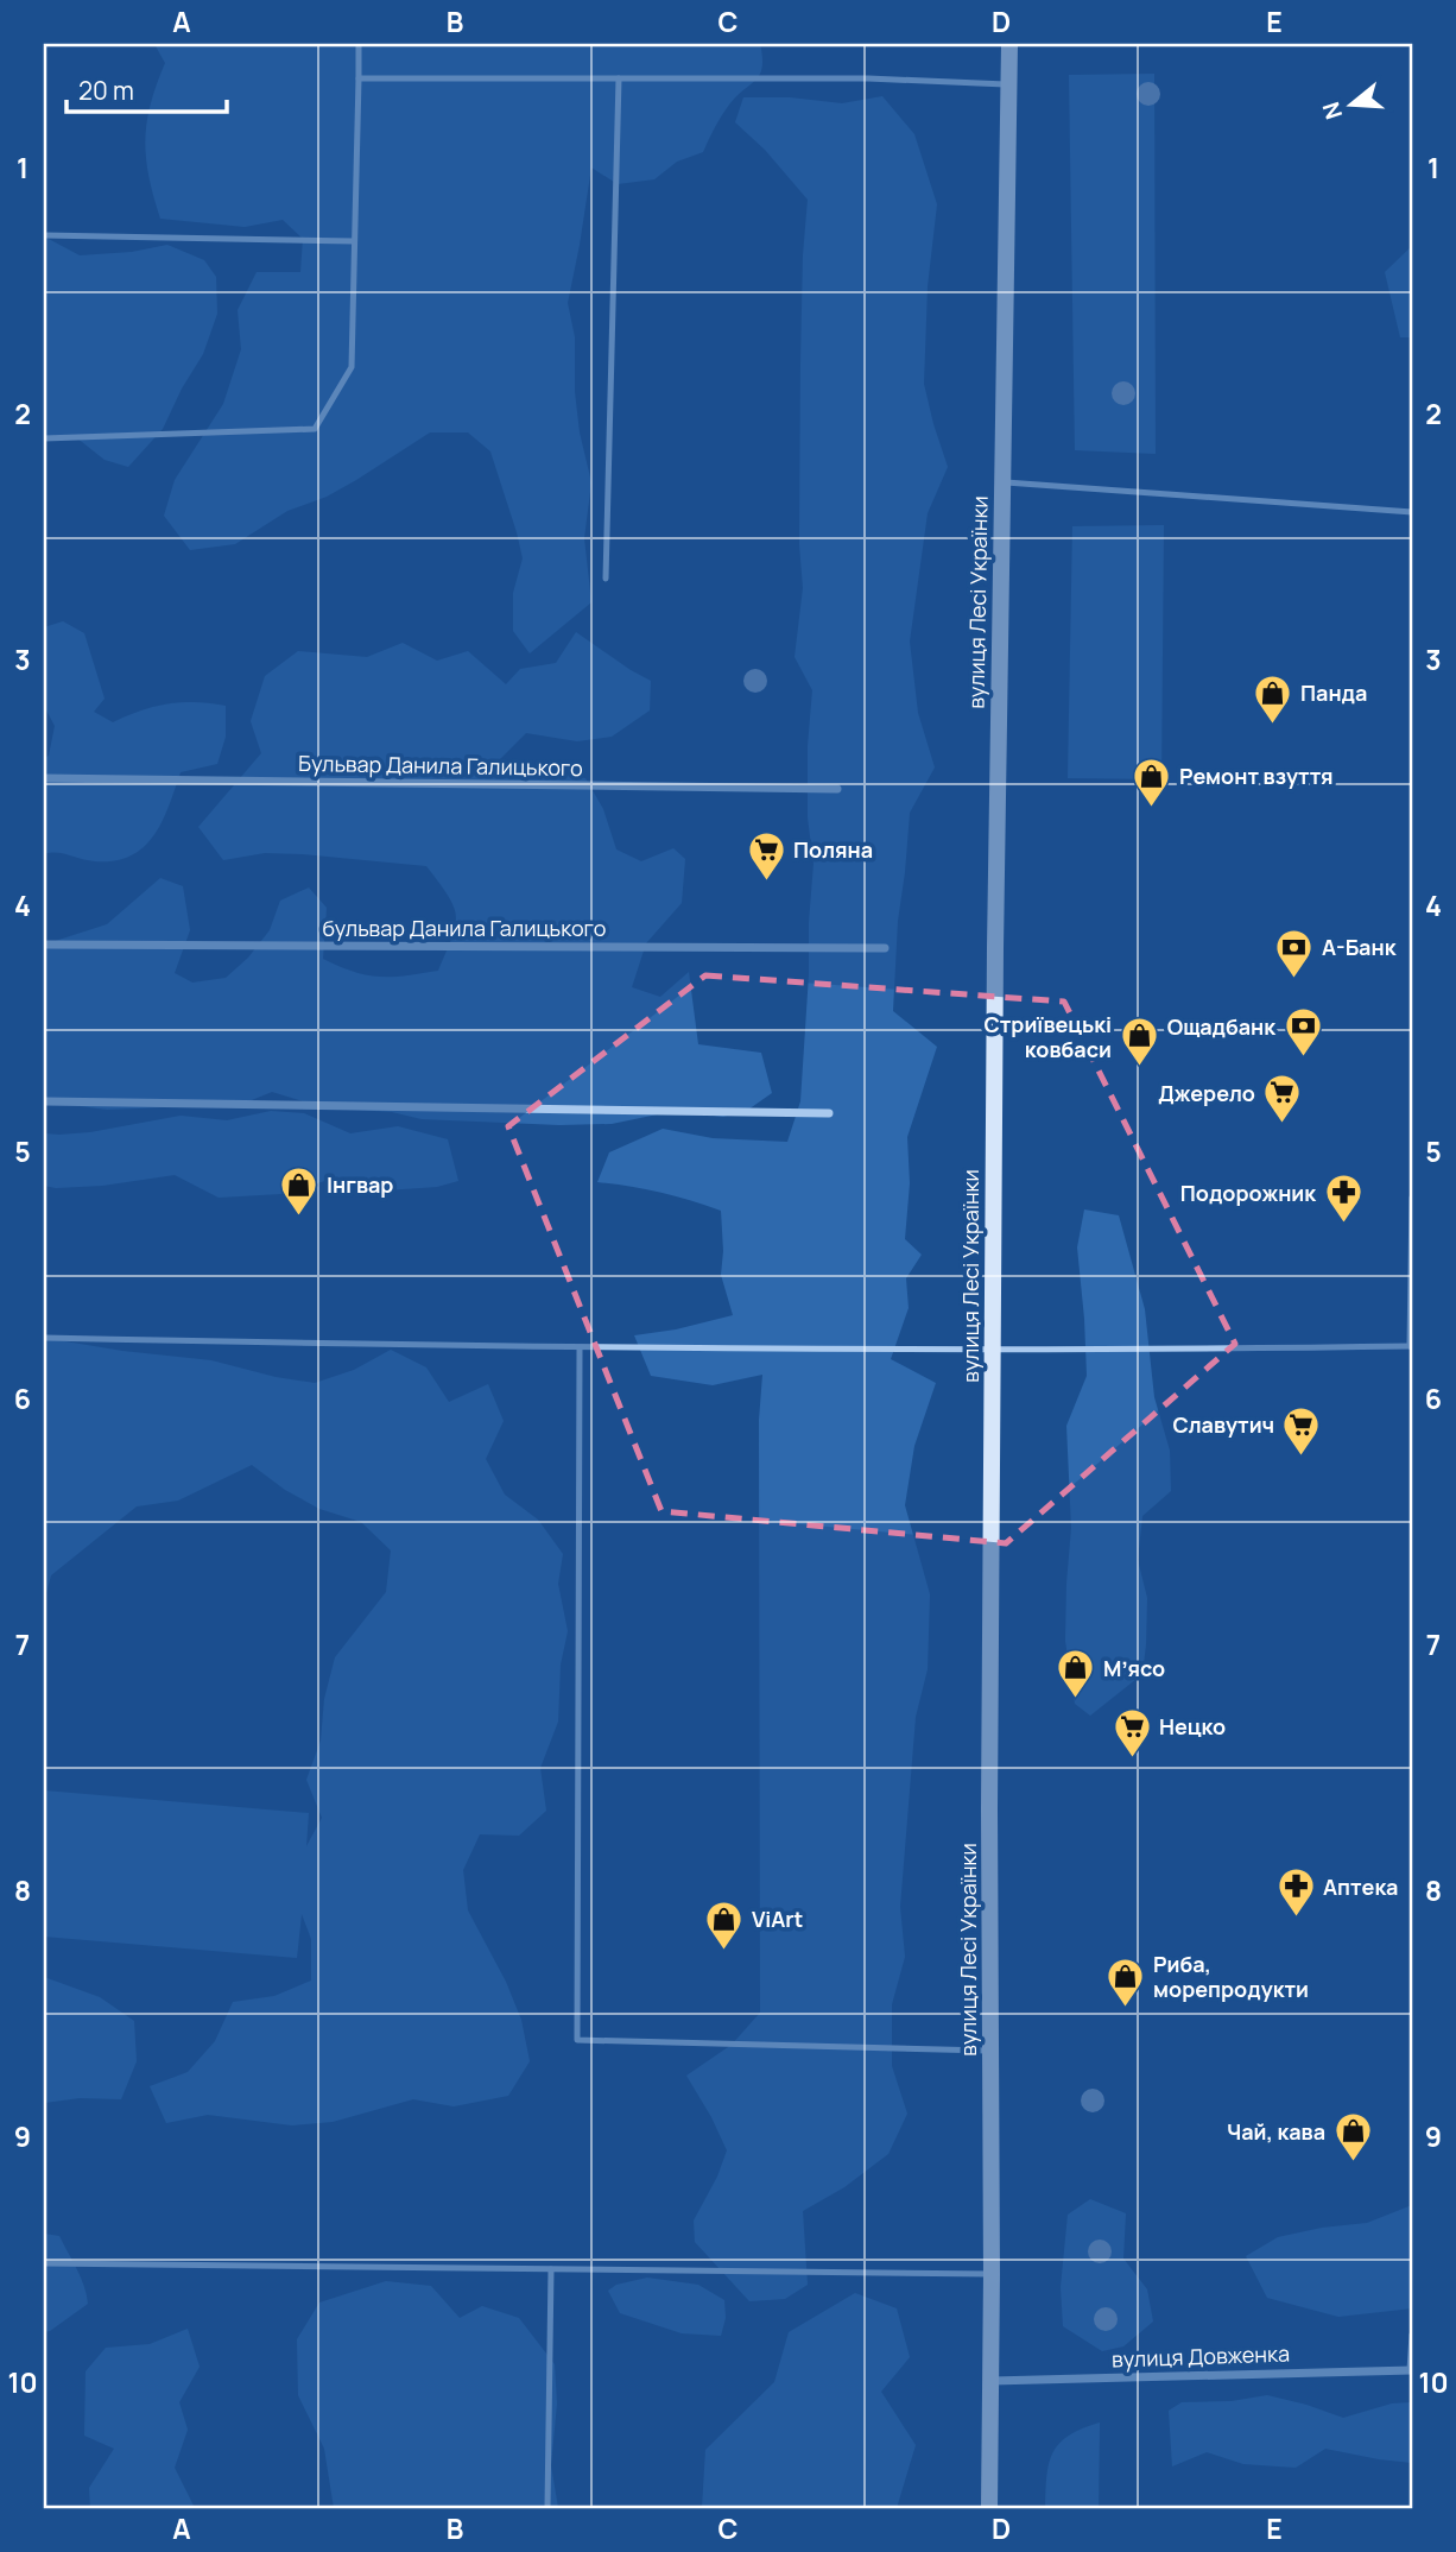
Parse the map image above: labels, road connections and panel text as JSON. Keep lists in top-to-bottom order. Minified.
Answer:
{"streets":{"main road":["вулиця Лесі Українки"],"street":["Бульвар Данила Галицького","бульвар Данила Галицького","вулиця Довженка"]},"crossings":[["вулиця Лесі Українки","вулиця Довженка"]],"places":{"shop":["Панда","Ремонт взуття","Стриївецькі ковбаси","Інгвар","Мʼясо","ViArt","Риба, морепродукти","Чай, кава"],"supermarket":["Поляна","Джерело","Славутич","Нецко"],"bank":["А-Банк","Ощадбанк"],"pharmacy":["Подорожник","Аптека"]},"scale_bar":"20 m","north":"left","grid":{"columns":["A","B","C","D","E"],"rows":["1","2","3","4","5","6","7","8","9","10"]}}
